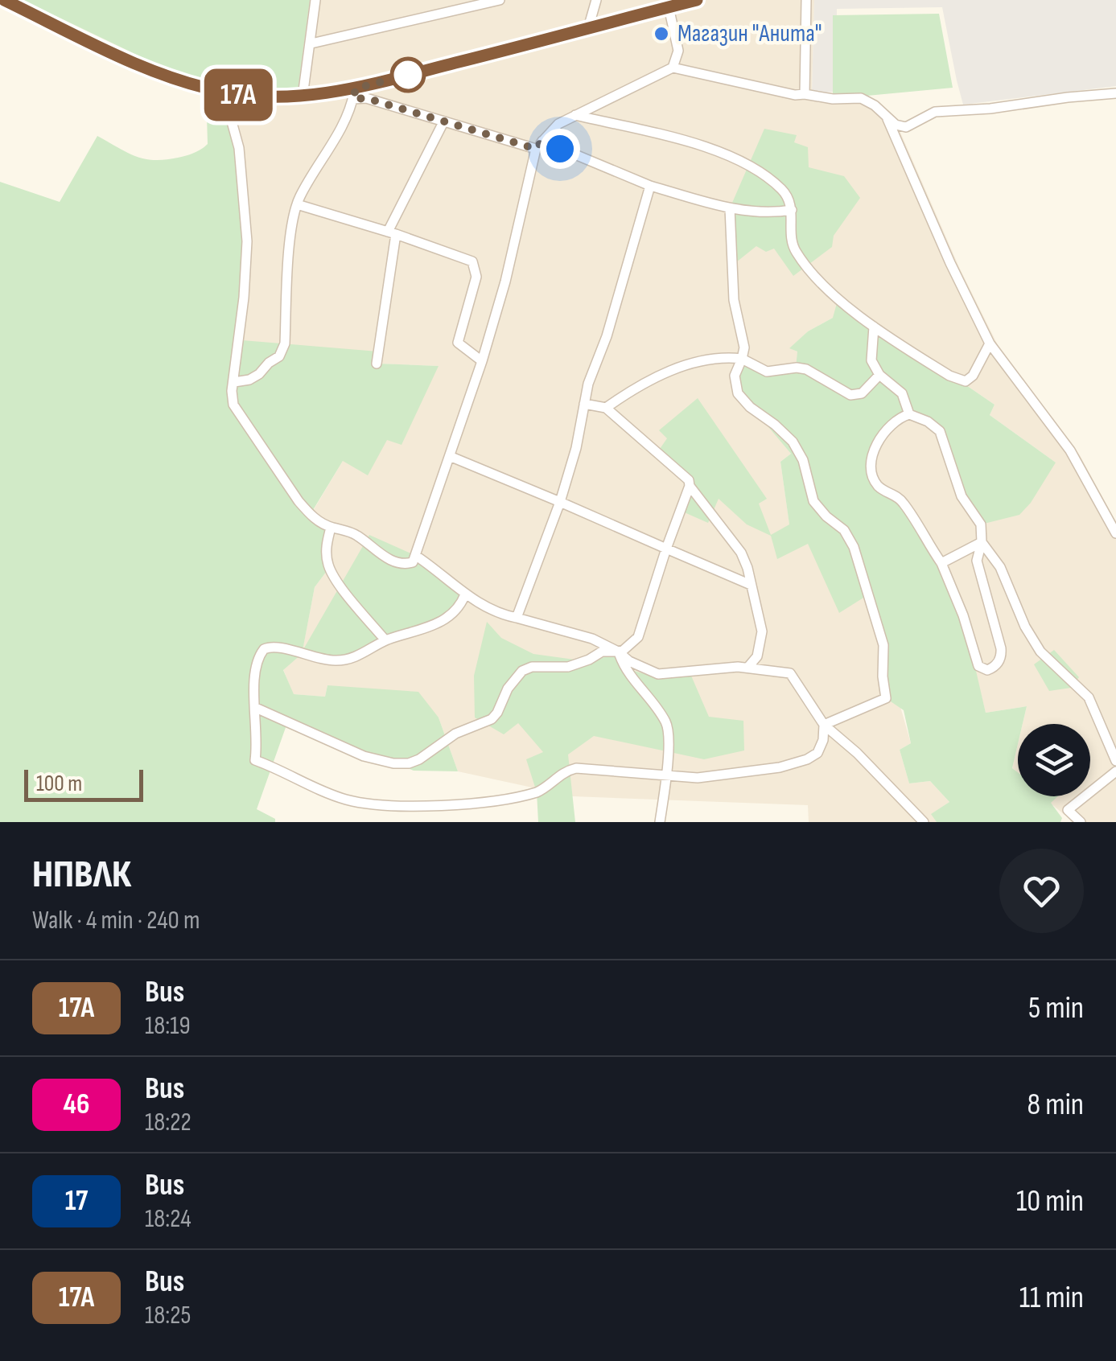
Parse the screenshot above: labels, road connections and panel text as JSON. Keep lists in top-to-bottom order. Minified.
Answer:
{"places":["Магазин \"Анита\""],"lines":["bus line 17А"],"scale_bar":"100 m","page":{"on_map":"17А","scale":"100 m","heading":["НПВЛК","Walk · 4 min · 240 m"],"list":[{"mark":"17А","name":"Bus","note":"18:19","value":"5 min"},{"mark":"46","name":"Bus","note":"18:22","value":"8 min"},{"mark":"17","name":"Bus","note":"18:24","value":"10 min"},{"mark":"17А","name":"Bus","note":"18:25","value":"11 min"}]}}
